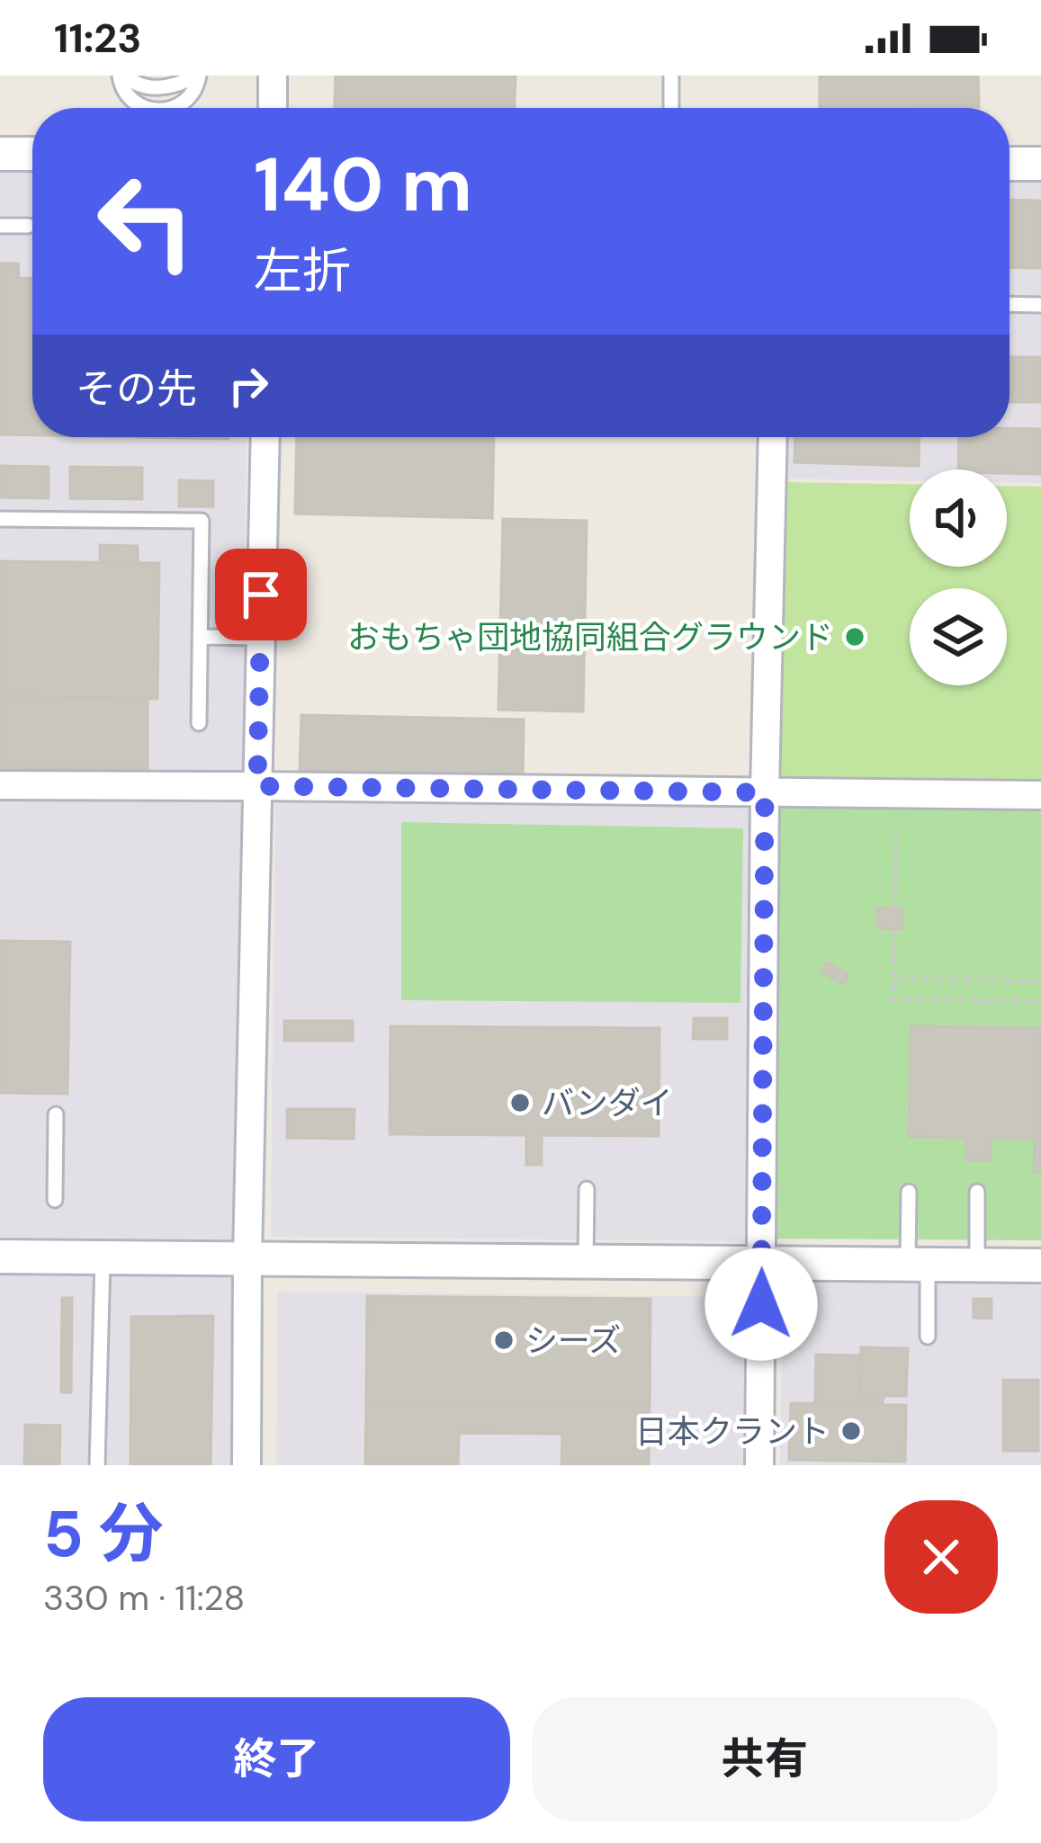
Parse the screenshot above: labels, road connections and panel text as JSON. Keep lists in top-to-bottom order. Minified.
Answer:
{"places":["おもちゃ団地協同組合グラウンド","バンダイ","シーズ","日本クラント"],"page":{"status":"11:23","turn":["140 m","左折"],"then":"その先","heading":["5 分","330 m · 11:28"],"buttons":["終了","共有"]}}
